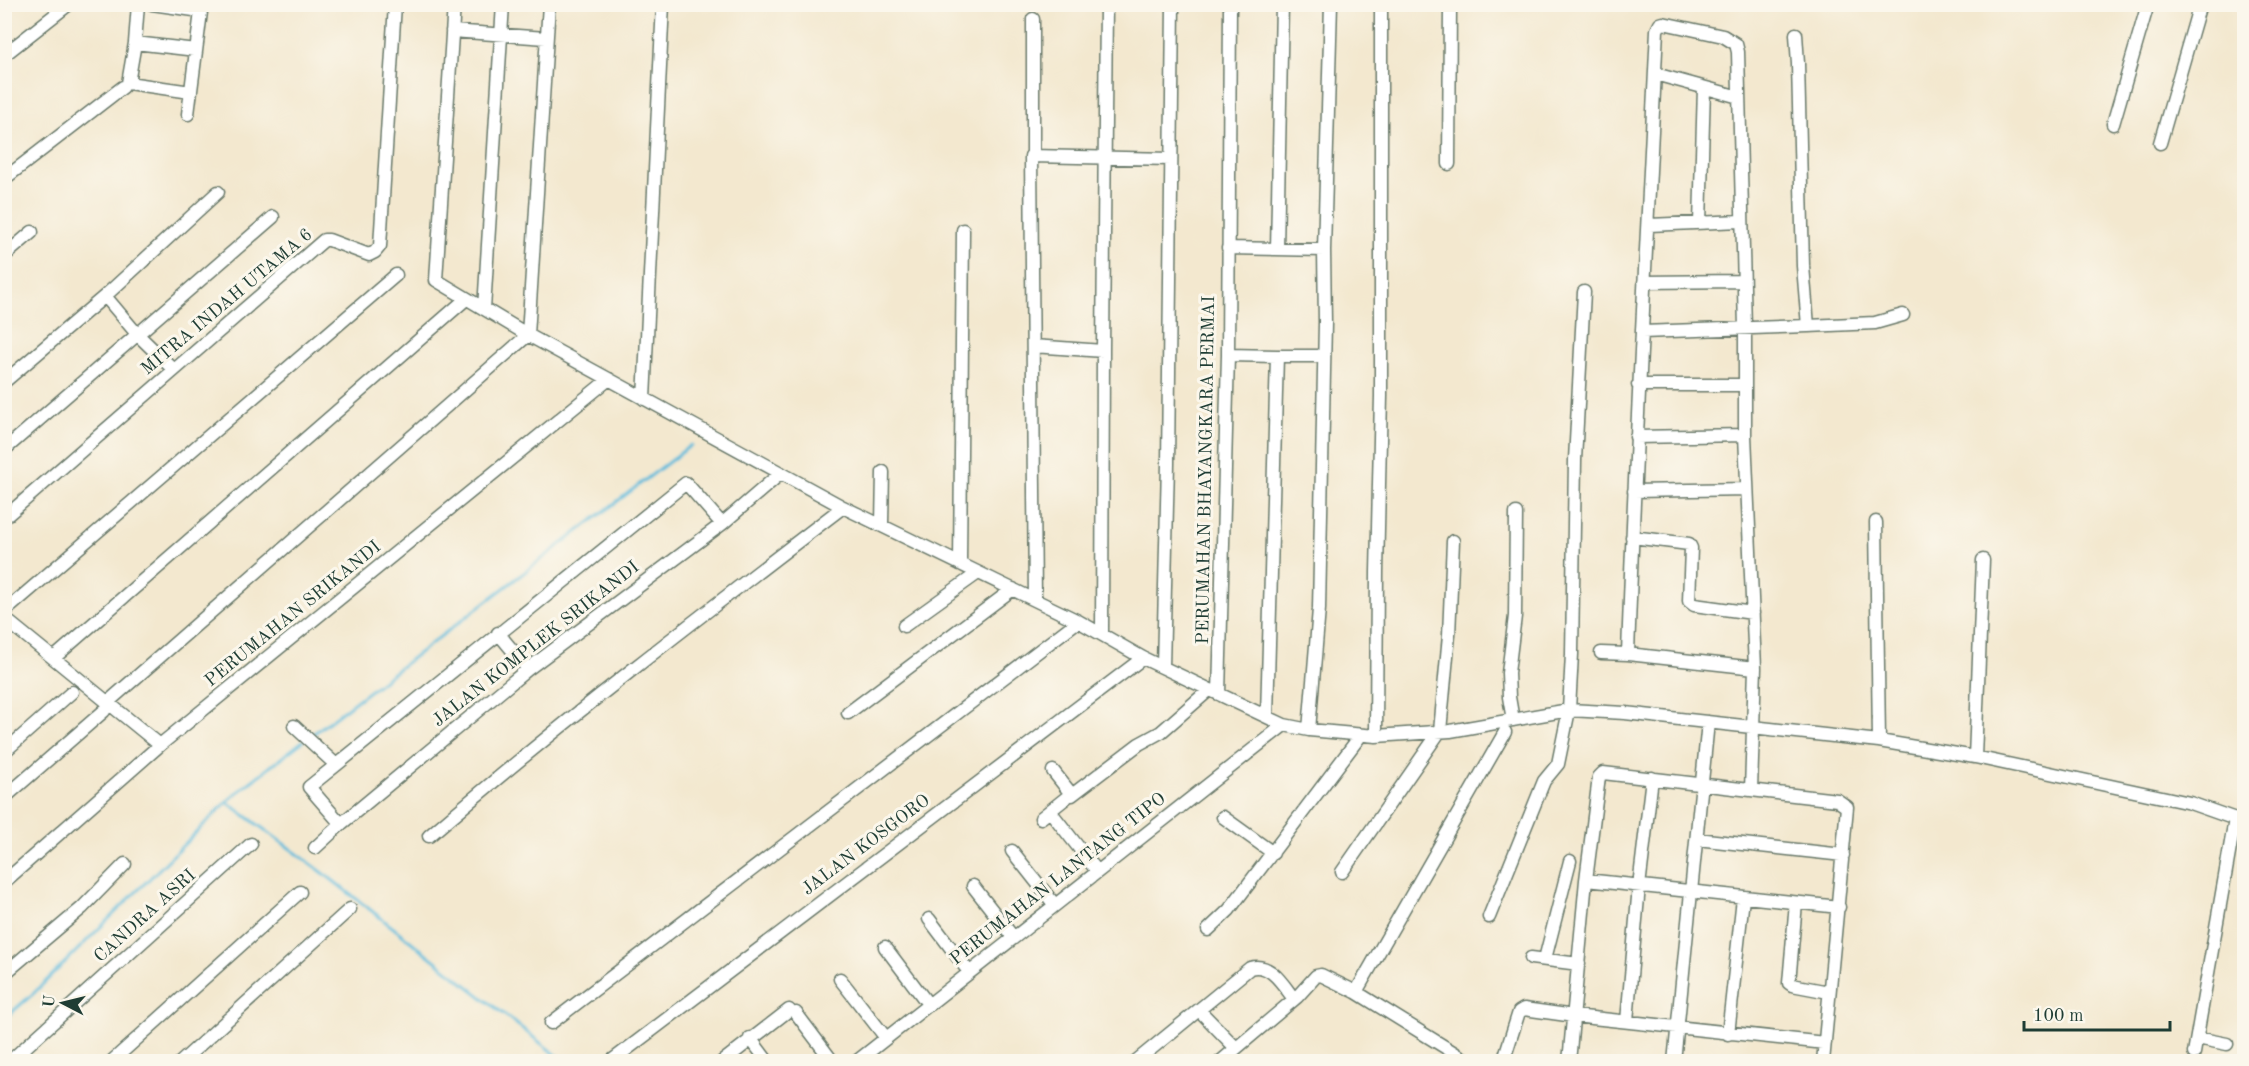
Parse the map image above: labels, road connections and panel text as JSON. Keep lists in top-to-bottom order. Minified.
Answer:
{"streets":{"street":["MITRA INDAH UTAMA 6","PERUMAHAN BHAYANGKARA PERMAI","PERUMAHAN SRIKANDI","JALAN KOMPLEK SRIKANDI","JALAN KOSGORO","PERUMAHAN LANTANG TIPO","CANDRA ASRI"]},"scale_bar":"100 m","north":"left"}
